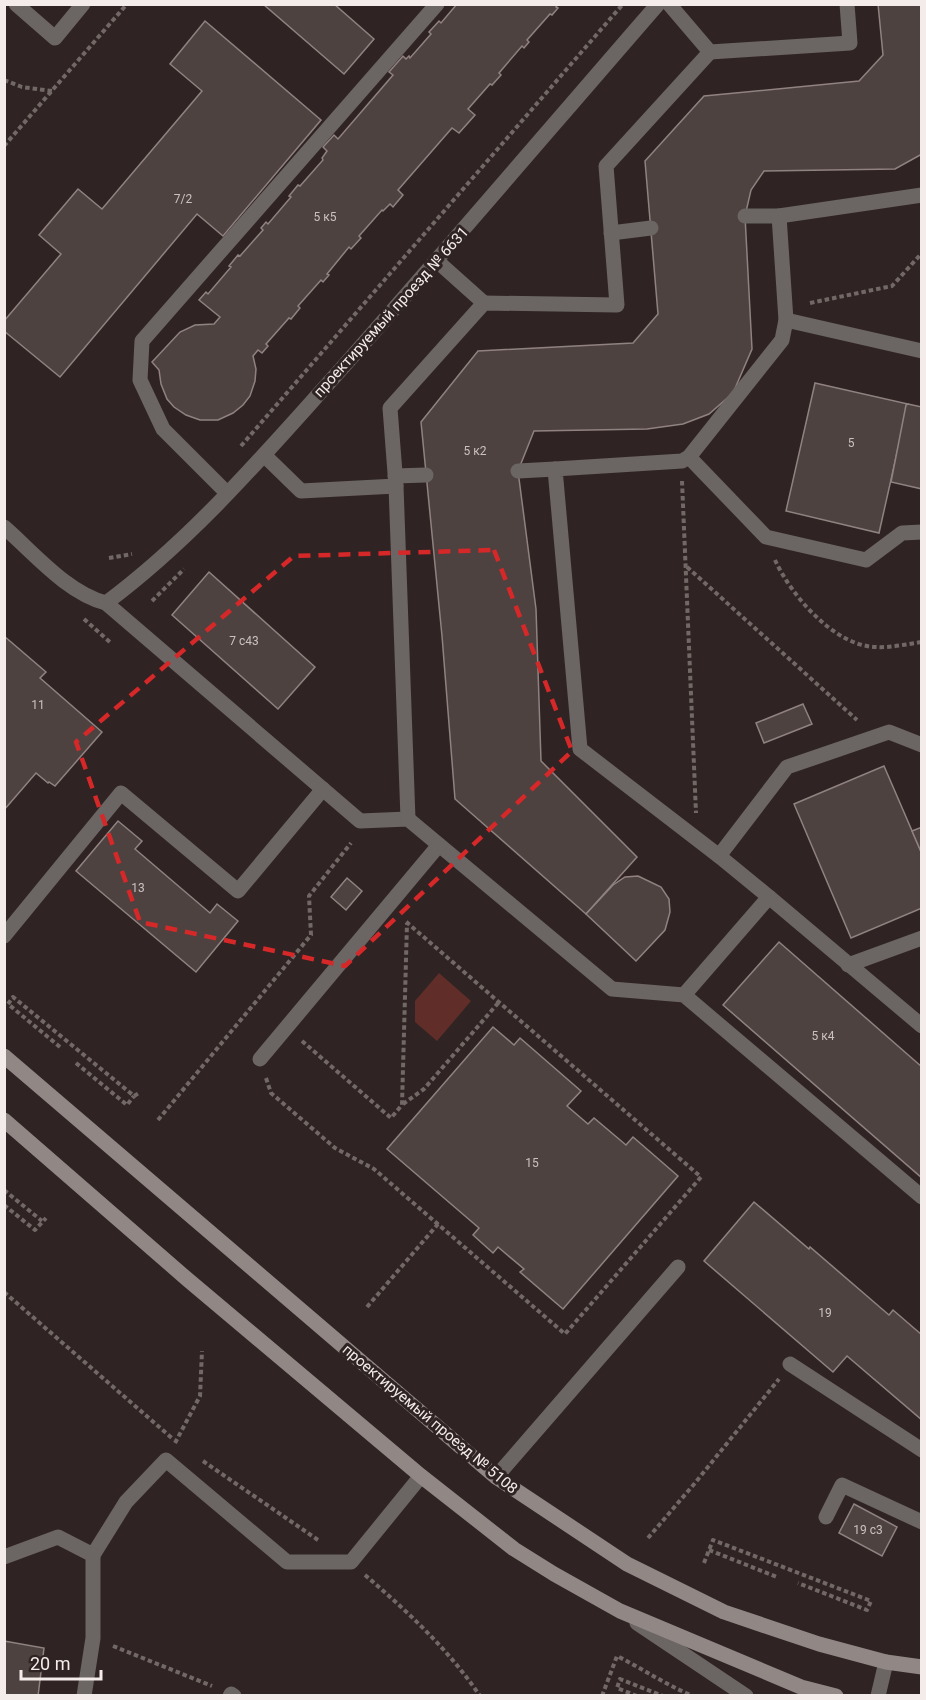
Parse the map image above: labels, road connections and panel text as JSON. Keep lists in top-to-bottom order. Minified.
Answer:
{"streets":{"main road":["проектируемый проезд № 5108"],"street":["проектируемый проезд № 6631"]},"house_numbers":["7/2","5 к5","5","5 к2","7 с43","11","13","5 к4","15","19","19 с3"],"scale_bar":"20 m"}
